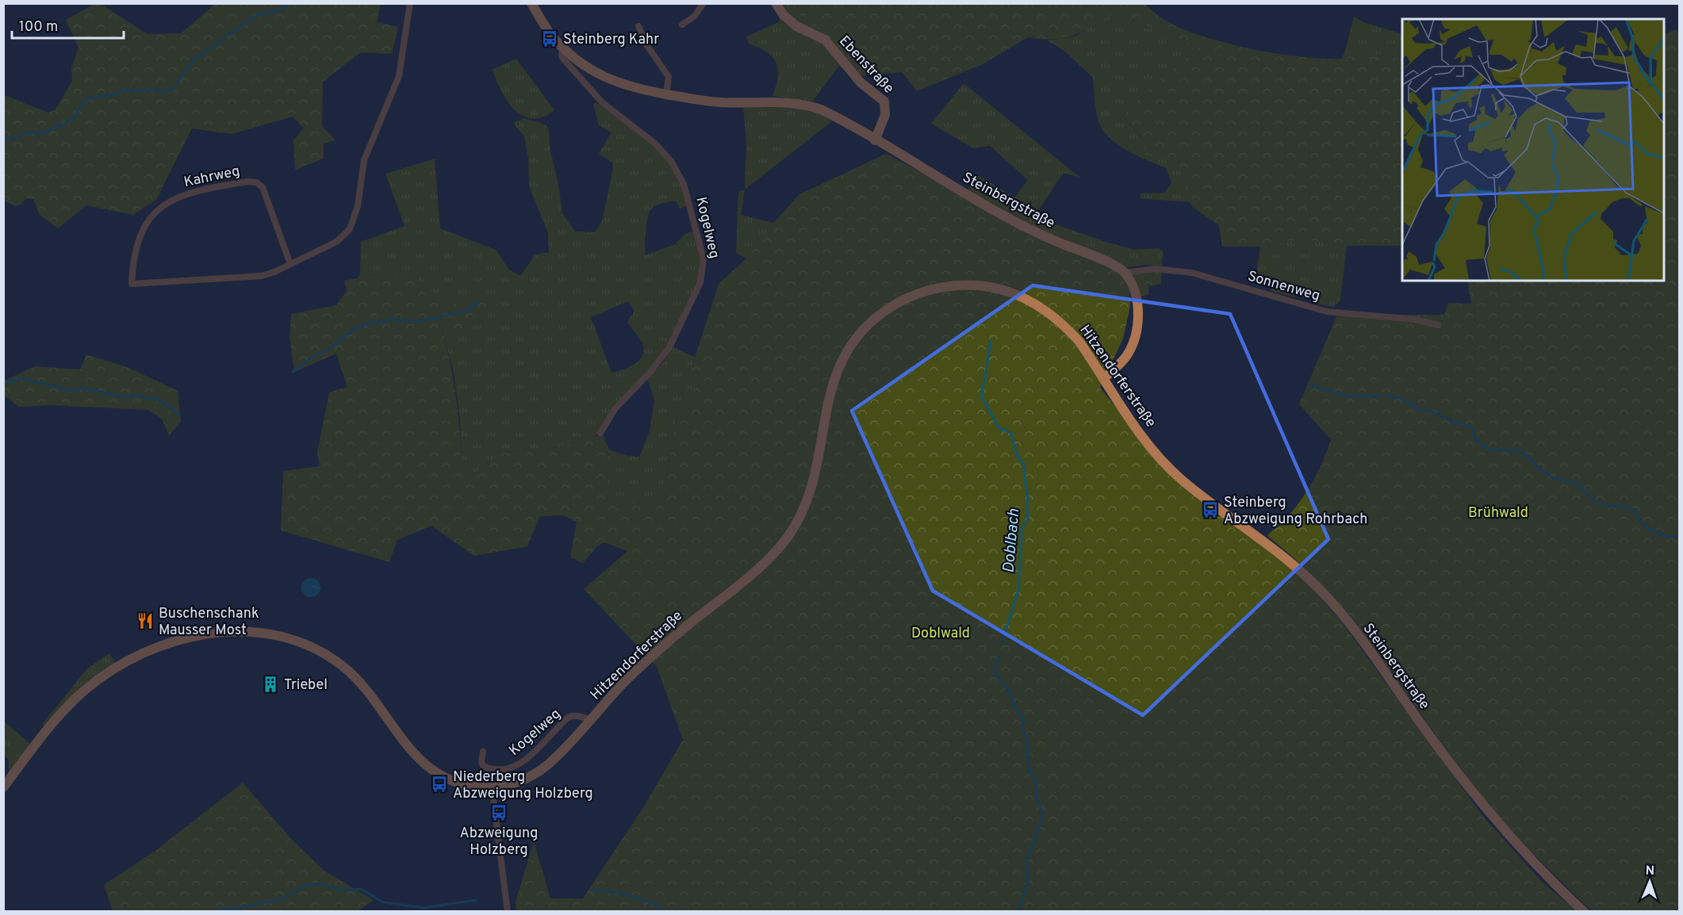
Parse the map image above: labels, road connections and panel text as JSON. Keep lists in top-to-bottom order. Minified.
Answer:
{"streets":{"main road":["Ebenstraße","Steinbergstraße","Hitzendorferstraße"],"street":["Kahrweg","Kogelweg","Sonnenweg"]},"crossings":[["Ebenstraße","Steinbergstraße"],["Steinbergstraße","Kogelweg"],["Steinbergstraße","Sonnenweg"],["Steinbergstraße","Hitzendorferstraße"],["Kogelweg","Hitzendorferstraße"]],"water":["Doblbach"],"parks":["Brühwald","Doblwald"],"places":{"bus stop":["Steinberg Kahr","Steinberg Abzweigung Rohrbach","Niederberg Abzweigung Holzberg","Abzweigung Holzberg"],"restaurant":["Buschenschank Mausser Most"],"building":["Triebel"]},"scale_bar":"100 m","north":"top"}
